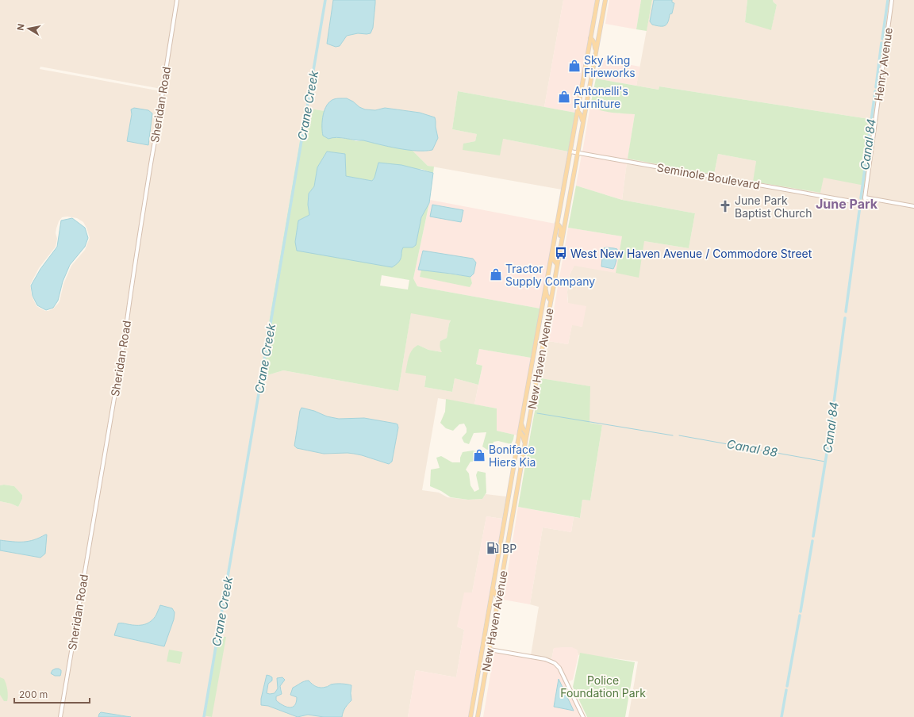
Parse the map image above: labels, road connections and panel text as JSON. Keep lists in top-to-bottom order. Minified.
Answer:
{"streets":{"main road":["New Haven Avenue"],"street":["Henry Avenue","Sheridan Road","Seminole Boulevard"]},"crossings":[["Henry Avenue","Seminole Boulevard"],["Seminole Boulevard","New Haven Avenue"]],"districts":["June Park"],"water":["Crane Creek","Canal 84","Canal 88"],"parks":["Police Foundation Park"],"places":{"shop":["Sky King Fireworks","Antonelli's Furniture","Tractor Supply Company","Boniface Hiers Kia"],"church":["June Park Baptist Church"],"bus stop":["West New Haven Avenue / Commodore Street"],"fuel station":["BP"]},"scale_bar":"200 m","north":"left"}
